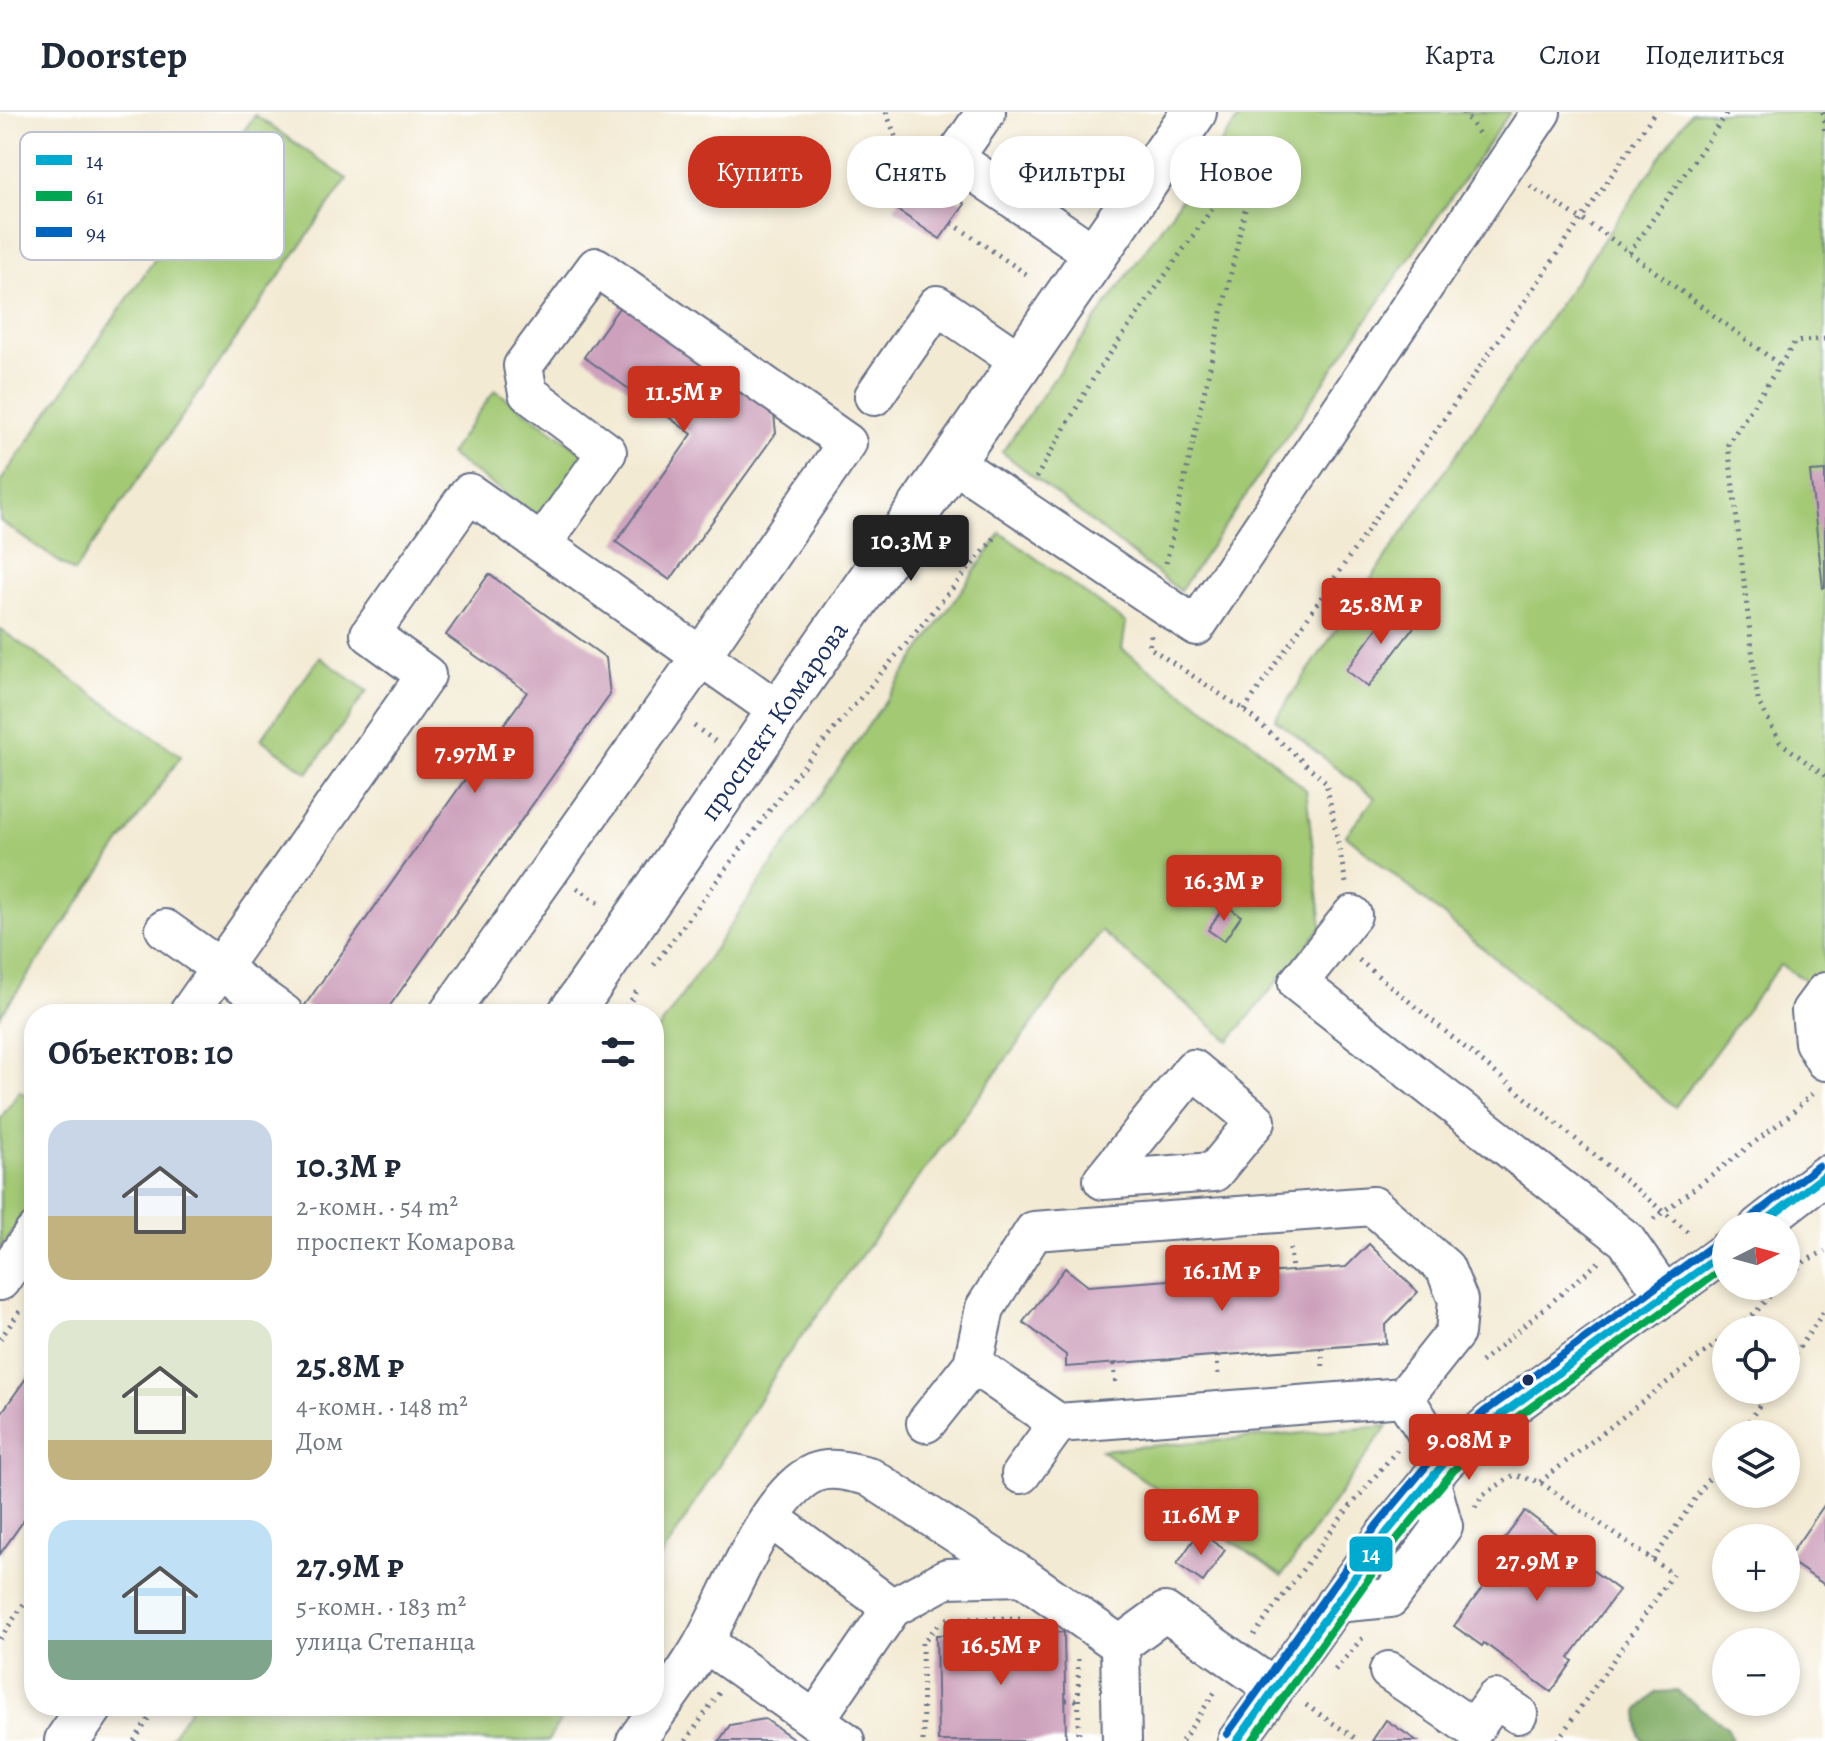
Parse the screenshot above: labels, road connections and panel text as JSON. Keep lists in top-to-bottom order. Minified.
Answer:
{"streets":{"main road":["проспект Комарова"]},"lines":["transit line 94","transit line 14","transit line 61"],"legend":["14","61","94"],"north":"right","page":{"header":"Doorstep","nav":["Карта","Слои","Поделиться"],"chip":["Купить","Снять","Фильтры","Новое"],"price":["11.5M ₽","10.3M ₽","25.8M ₽","7.97M ₽","16.3M ₽","16.1M ₽","9.08M ₽","11.6M ₽","27.9M ₽","16.5M ₽"],"heading":"Объектов: 10","list":[{"name":"10.3M ₽","note":"2-комн. · 54 m² · проспект Комарова"},{"name":"25.8M ₽","note":"4-комн. · 148 m² · Дом"},{"name":"27.9M ₽","note":"5-комн. · 183 m² · улица Степанца"}],"map_buttons":["+","−"]}}
